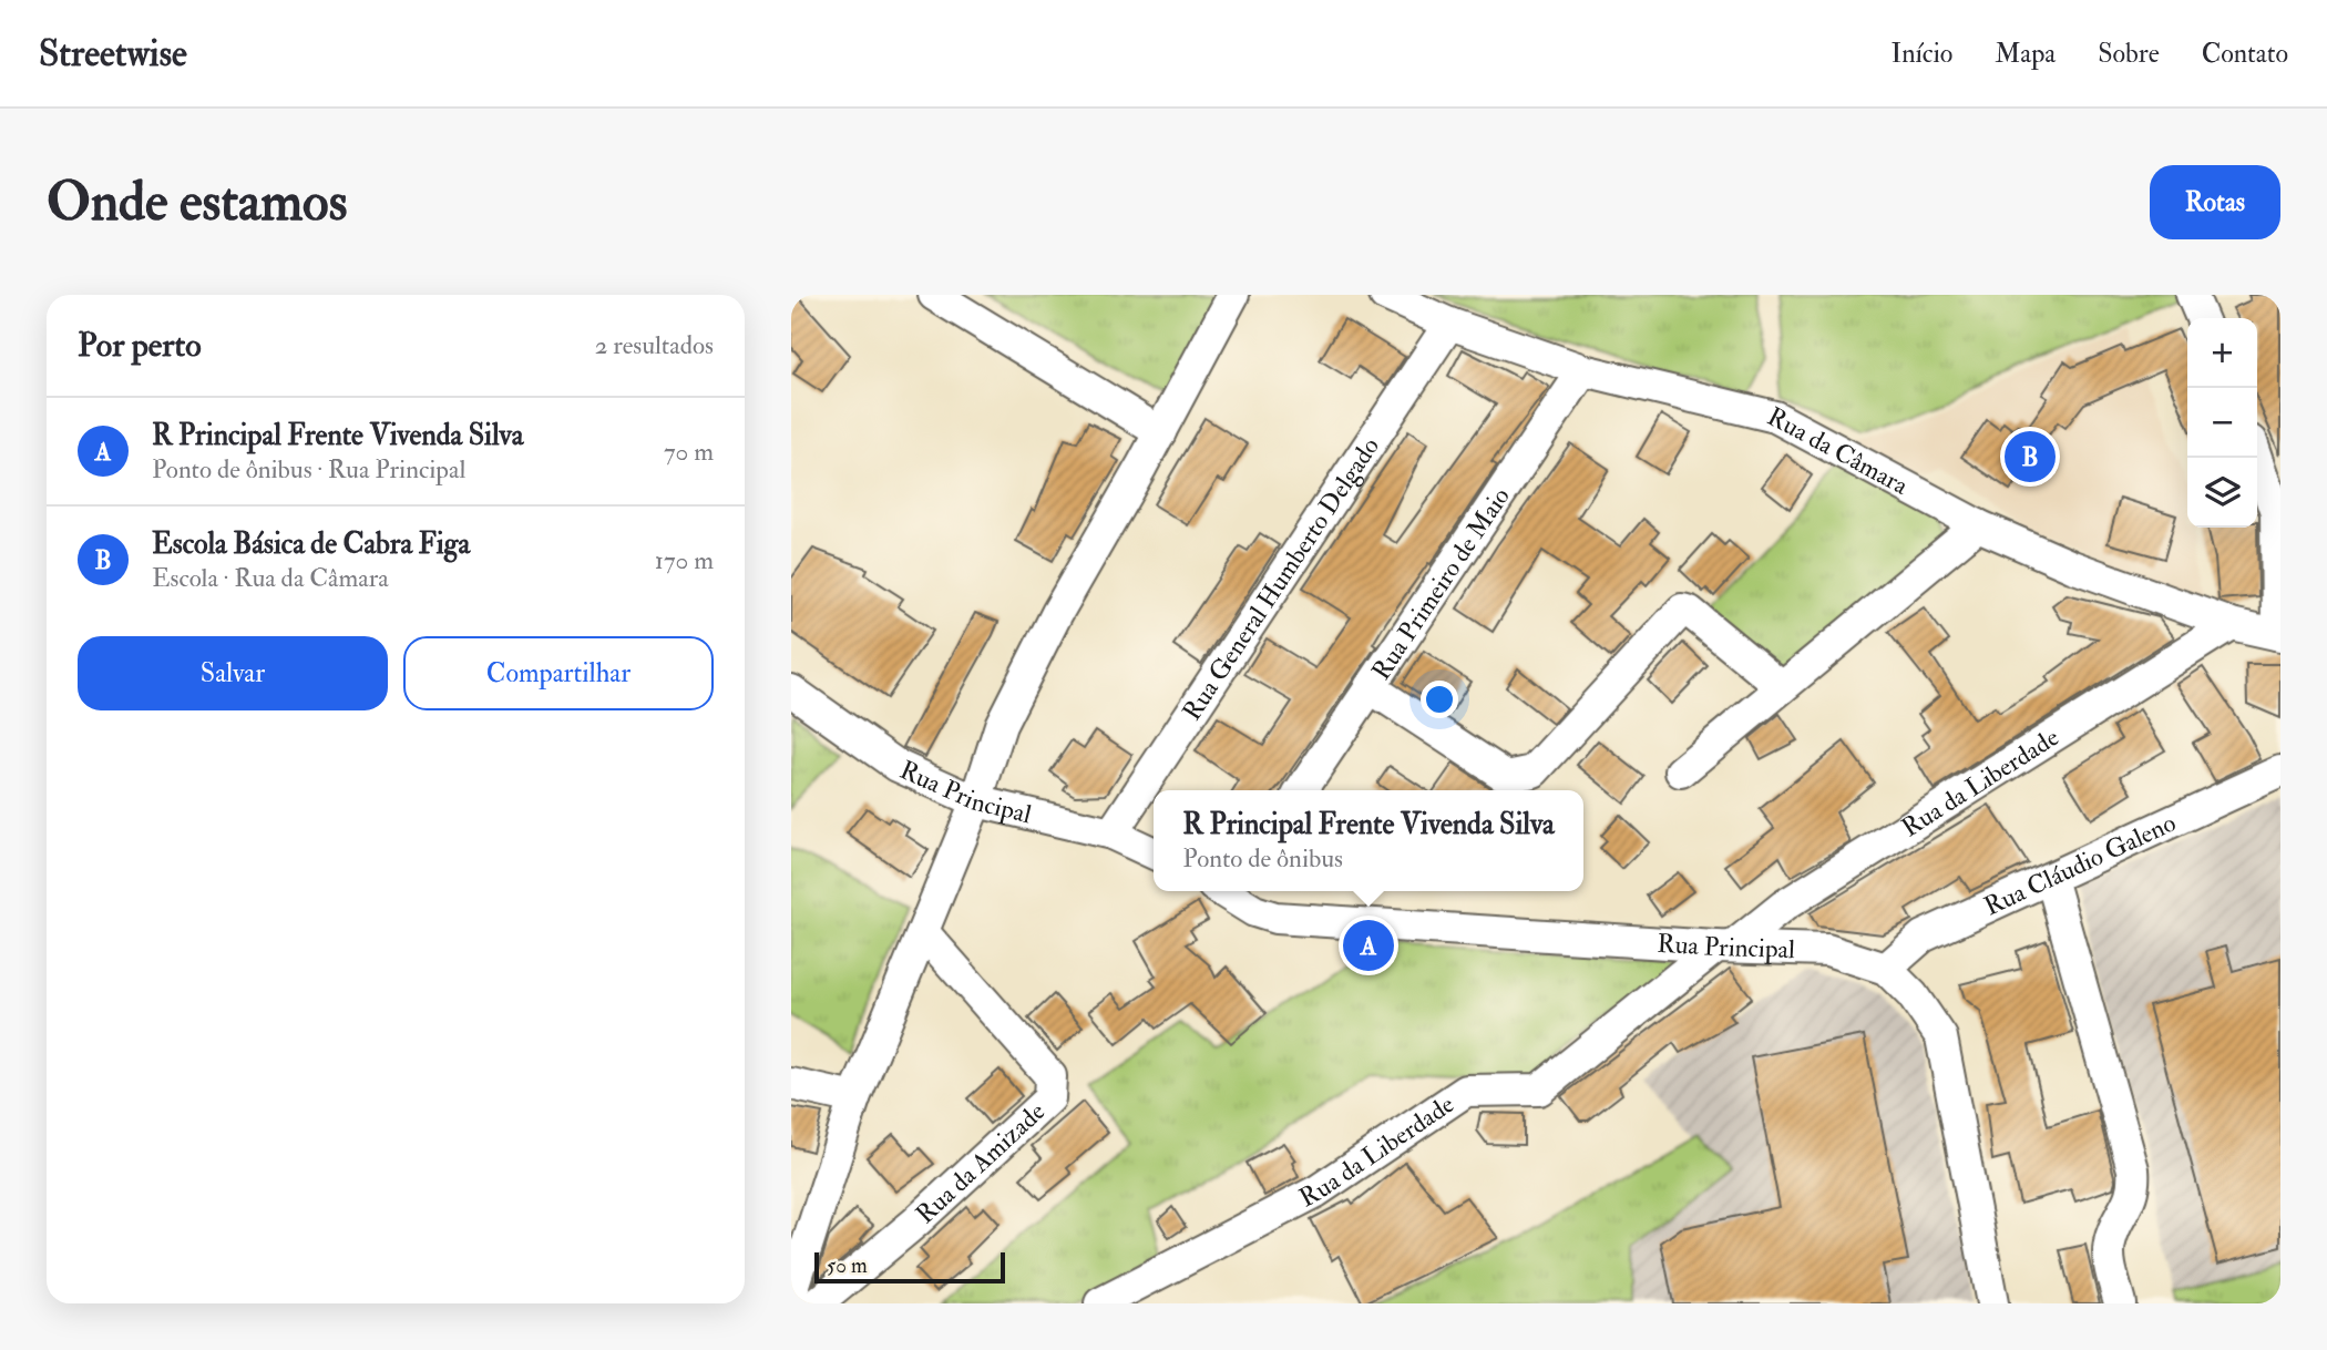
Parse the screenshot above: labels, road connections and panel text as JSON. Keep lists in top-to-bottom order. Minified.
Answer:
{"streets":{"street":["Rua da Câmara","Rua General Humberto Delgado","Rua Primeiro de Maio","Rua da Liberdade","Rua Principal","Rua Cláudio Galeno","Rua da Amizade"]},"crossings":[["Rua da Câmara","Rua General Humberto Delgado"],["Rua da Câmara","Rua Primeiro de Maio"],["Rua da Câmara","Rua da Liberdade"],["Rua General Humberto Delgado","Rua Principal"],["Rua da Liberdade","Rua Principal"],["Rua Principal","Rua Cláudio Galeno"]],"scale_bar":"50 m","page":{"header":"Streetwise","nav":["Início","Mapa","Sobre","Contato"],"buttons":["Rotas",["Salvar","Compartilhar"]],"title":"Onde estamos","heading":["Por perto","2 resultados"],"map_buttons":["+","−"],"list":[{"mark":"A","name":"R Principal Frente Vivenda Silva","note":"Ponto de ônibus · Rua Principal","value":"70 m"},{"mark":"B","name":"Escola Básica de Cabra Figa","note":"Escola · Rua da Câmara","value":"170 m"}],"pins":["B","A"],"popup":["R Principal Frente Vivenda Silva","Ponto de ônibus"],"scale":"50 m"}}
